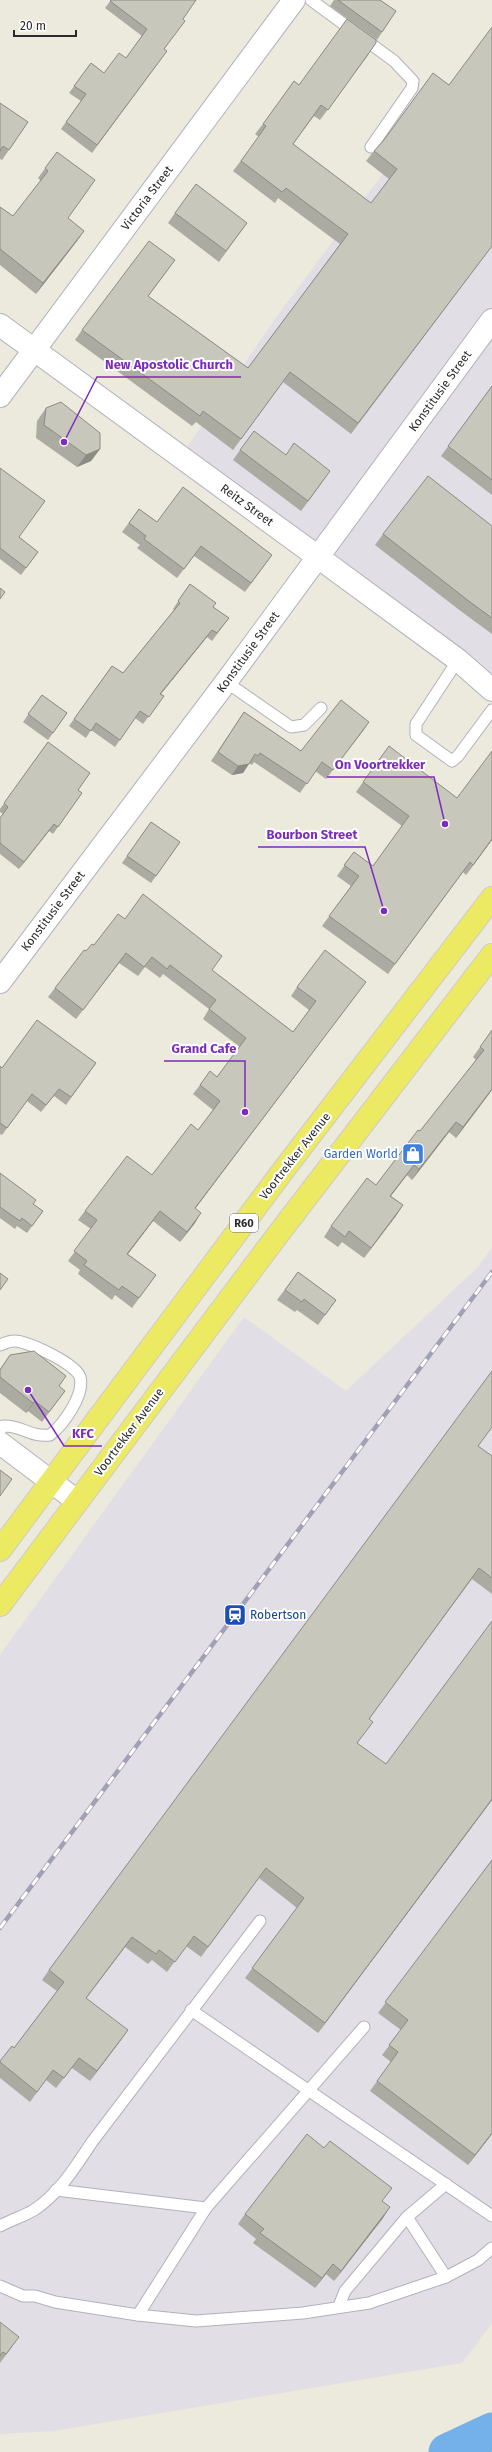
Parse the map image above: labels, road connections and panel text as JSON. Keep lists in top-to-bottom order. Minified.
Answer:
{"streets":{"main road":["Voortrekker Avenue","R60"],"street":["Victoria Street","Konstitusie Street","Reitz Street"]},"crossings":[["Victoria Street","Reitz Street"],["Konstitusie Street","Reitz Street"]],"places":{"other":["New Apostolic Church","On Voortrekker","Bourbon Street","Grand Cafe","KFC"],"shop":["Garden World"],"station":["Robertson"]},"scale_bar":"20 m"}
